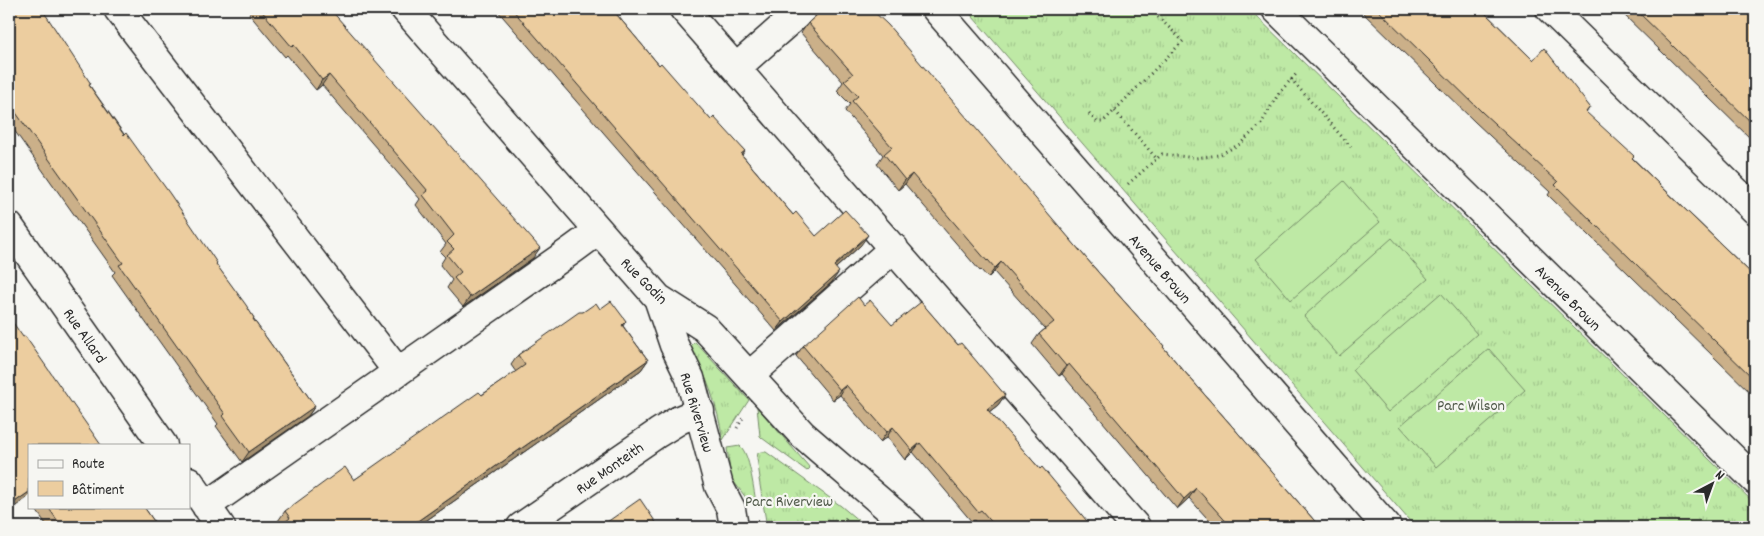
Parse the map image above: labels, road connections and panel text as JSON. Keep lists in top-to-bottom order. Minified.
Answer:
{"streets":{"street":["Avenue Brown","Rue Godin","Rue Allard","Rue Riverview","Rue Monteith"]},"crossings":[["Rue Godin","Rue Riverview"],["Rue Riverview","Rue Monteith"]],"parks":["Parc Wilson","Parc Riverview"],"legend":["Route","Bâtiment"],"north":"top right"}
